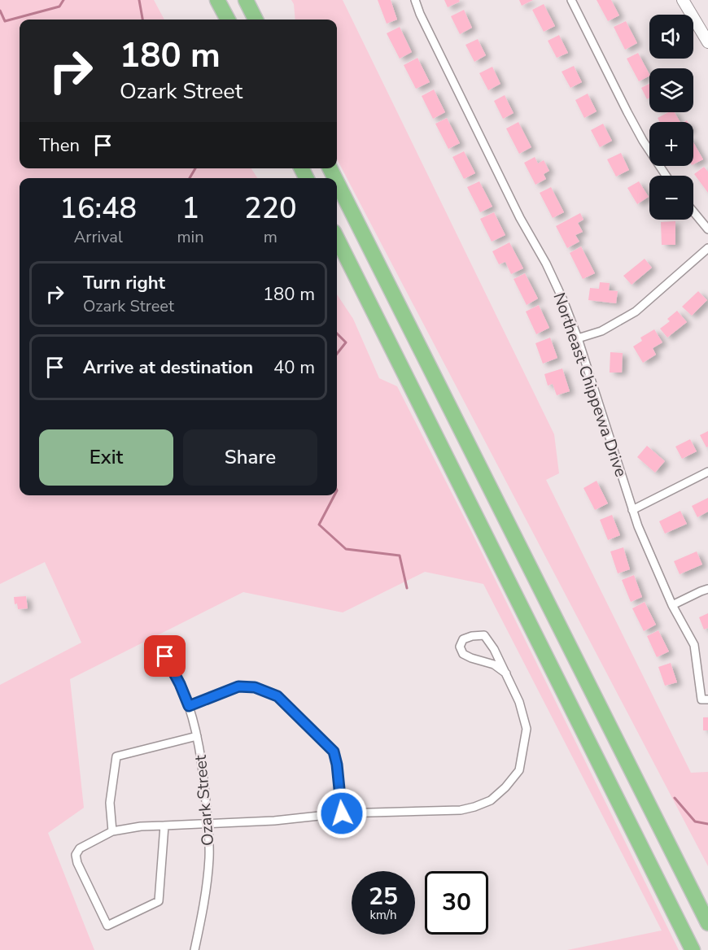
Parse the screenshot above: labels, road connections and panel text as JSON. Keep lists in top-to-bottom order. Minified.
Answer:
{"streets":{"street":["Northeast Chippewa Drive","Ozark Street"]},"page":{"map_buttons":["+","−"],"turn":["180 m","Ozark Street"],"then":"Then","eta":["16:48","Arrival","1","min","220","m"],"list":[{"name":"Turn right","note":"Ozark Street","value":"180 m"},{"name":"Arrive at destination","value":"40 m"}],"buttons":["Exit","Share"],"speed":"25 km/h","limit":"30"}}
